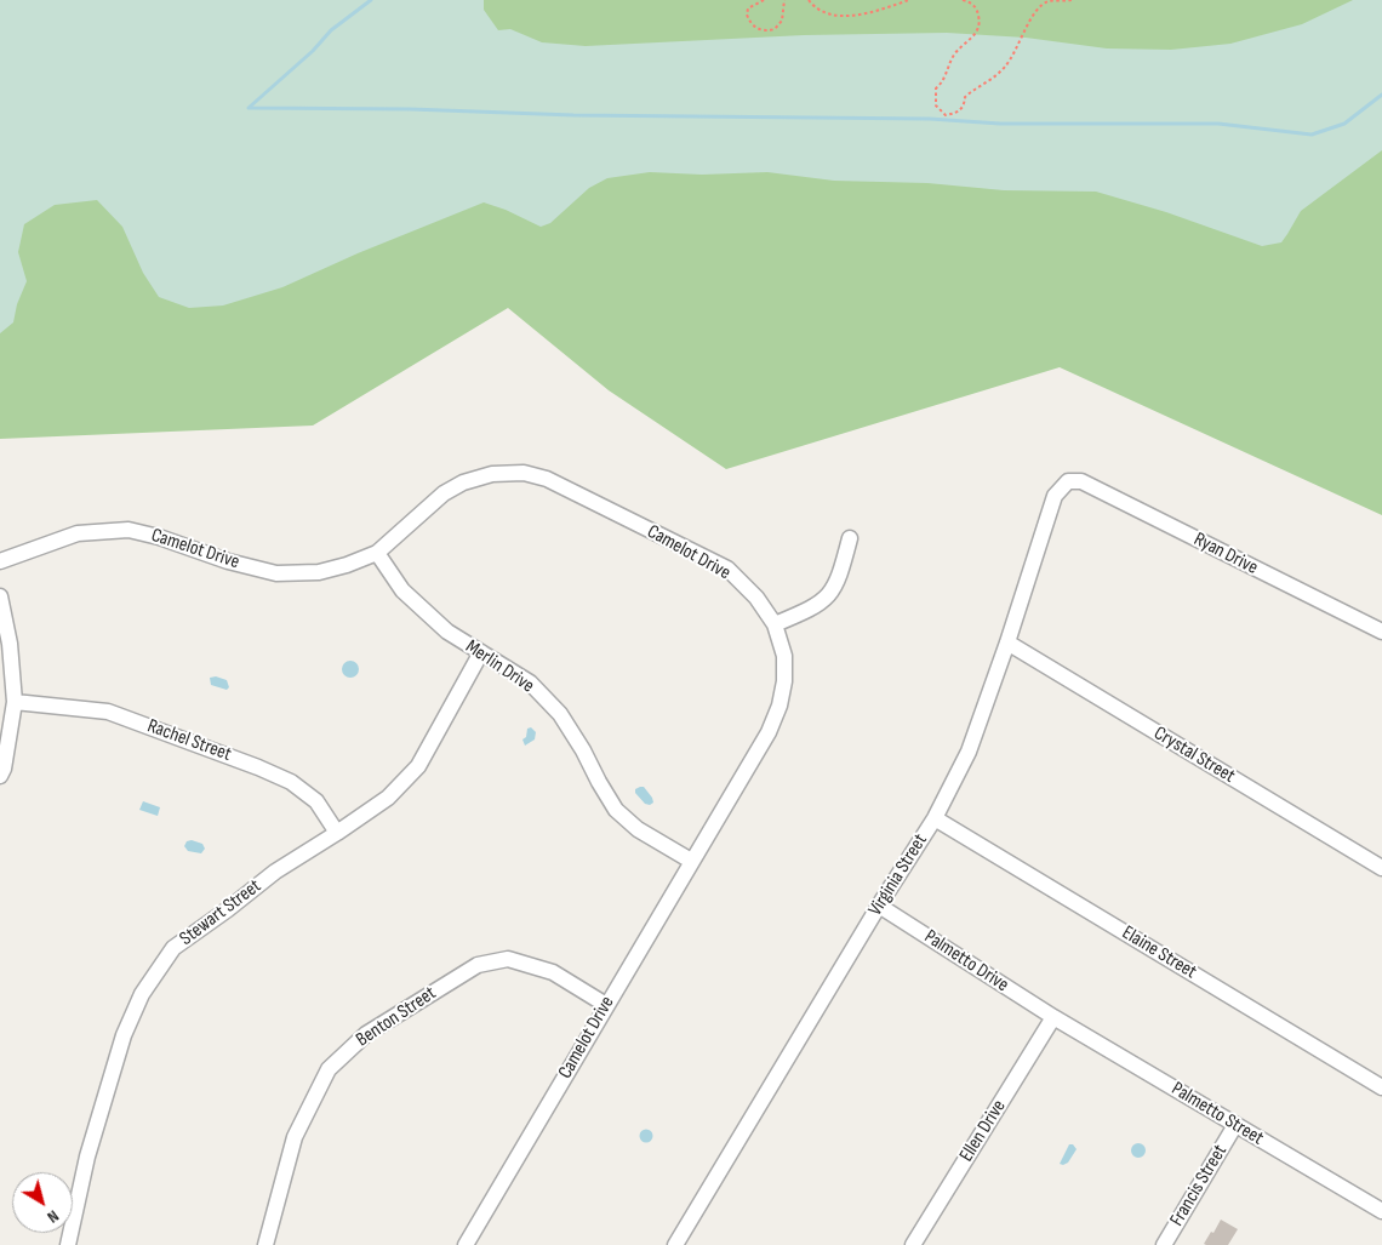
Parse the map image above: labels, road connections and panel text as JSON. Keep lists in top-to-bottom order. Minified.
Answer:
{"streets":{"street":["Camelot Drive","Ryan Drive","Merlin Drive","Rachel Street","Crystal Street","Virginia Street","Stewart Street","Elaine Street","Palmetto Drive","Benton Street","Palmetto Street","Ellen Drive","Francis Street"]},"crossings":[["Camelot Drive","Merlin Drive"],["Camelot Drive","Benton Street"],["Ryan Drive","Virginia Street"],["Merlin Drive","Stewart Street"],["Rachel Street","Stewart Street"],["Crystal Street","Virginia Street"],["Virginia Street","Elaine Street"],["Virginia Street","Palmetto Drive"],["Palmetto Drive","Palmetto Street"],["Palmetto Drive","Ellen Drive"],["Palmetto Street","Ellen Drive"],["Palmetto Street","Francis Street"]],"north":"bottom right"}
